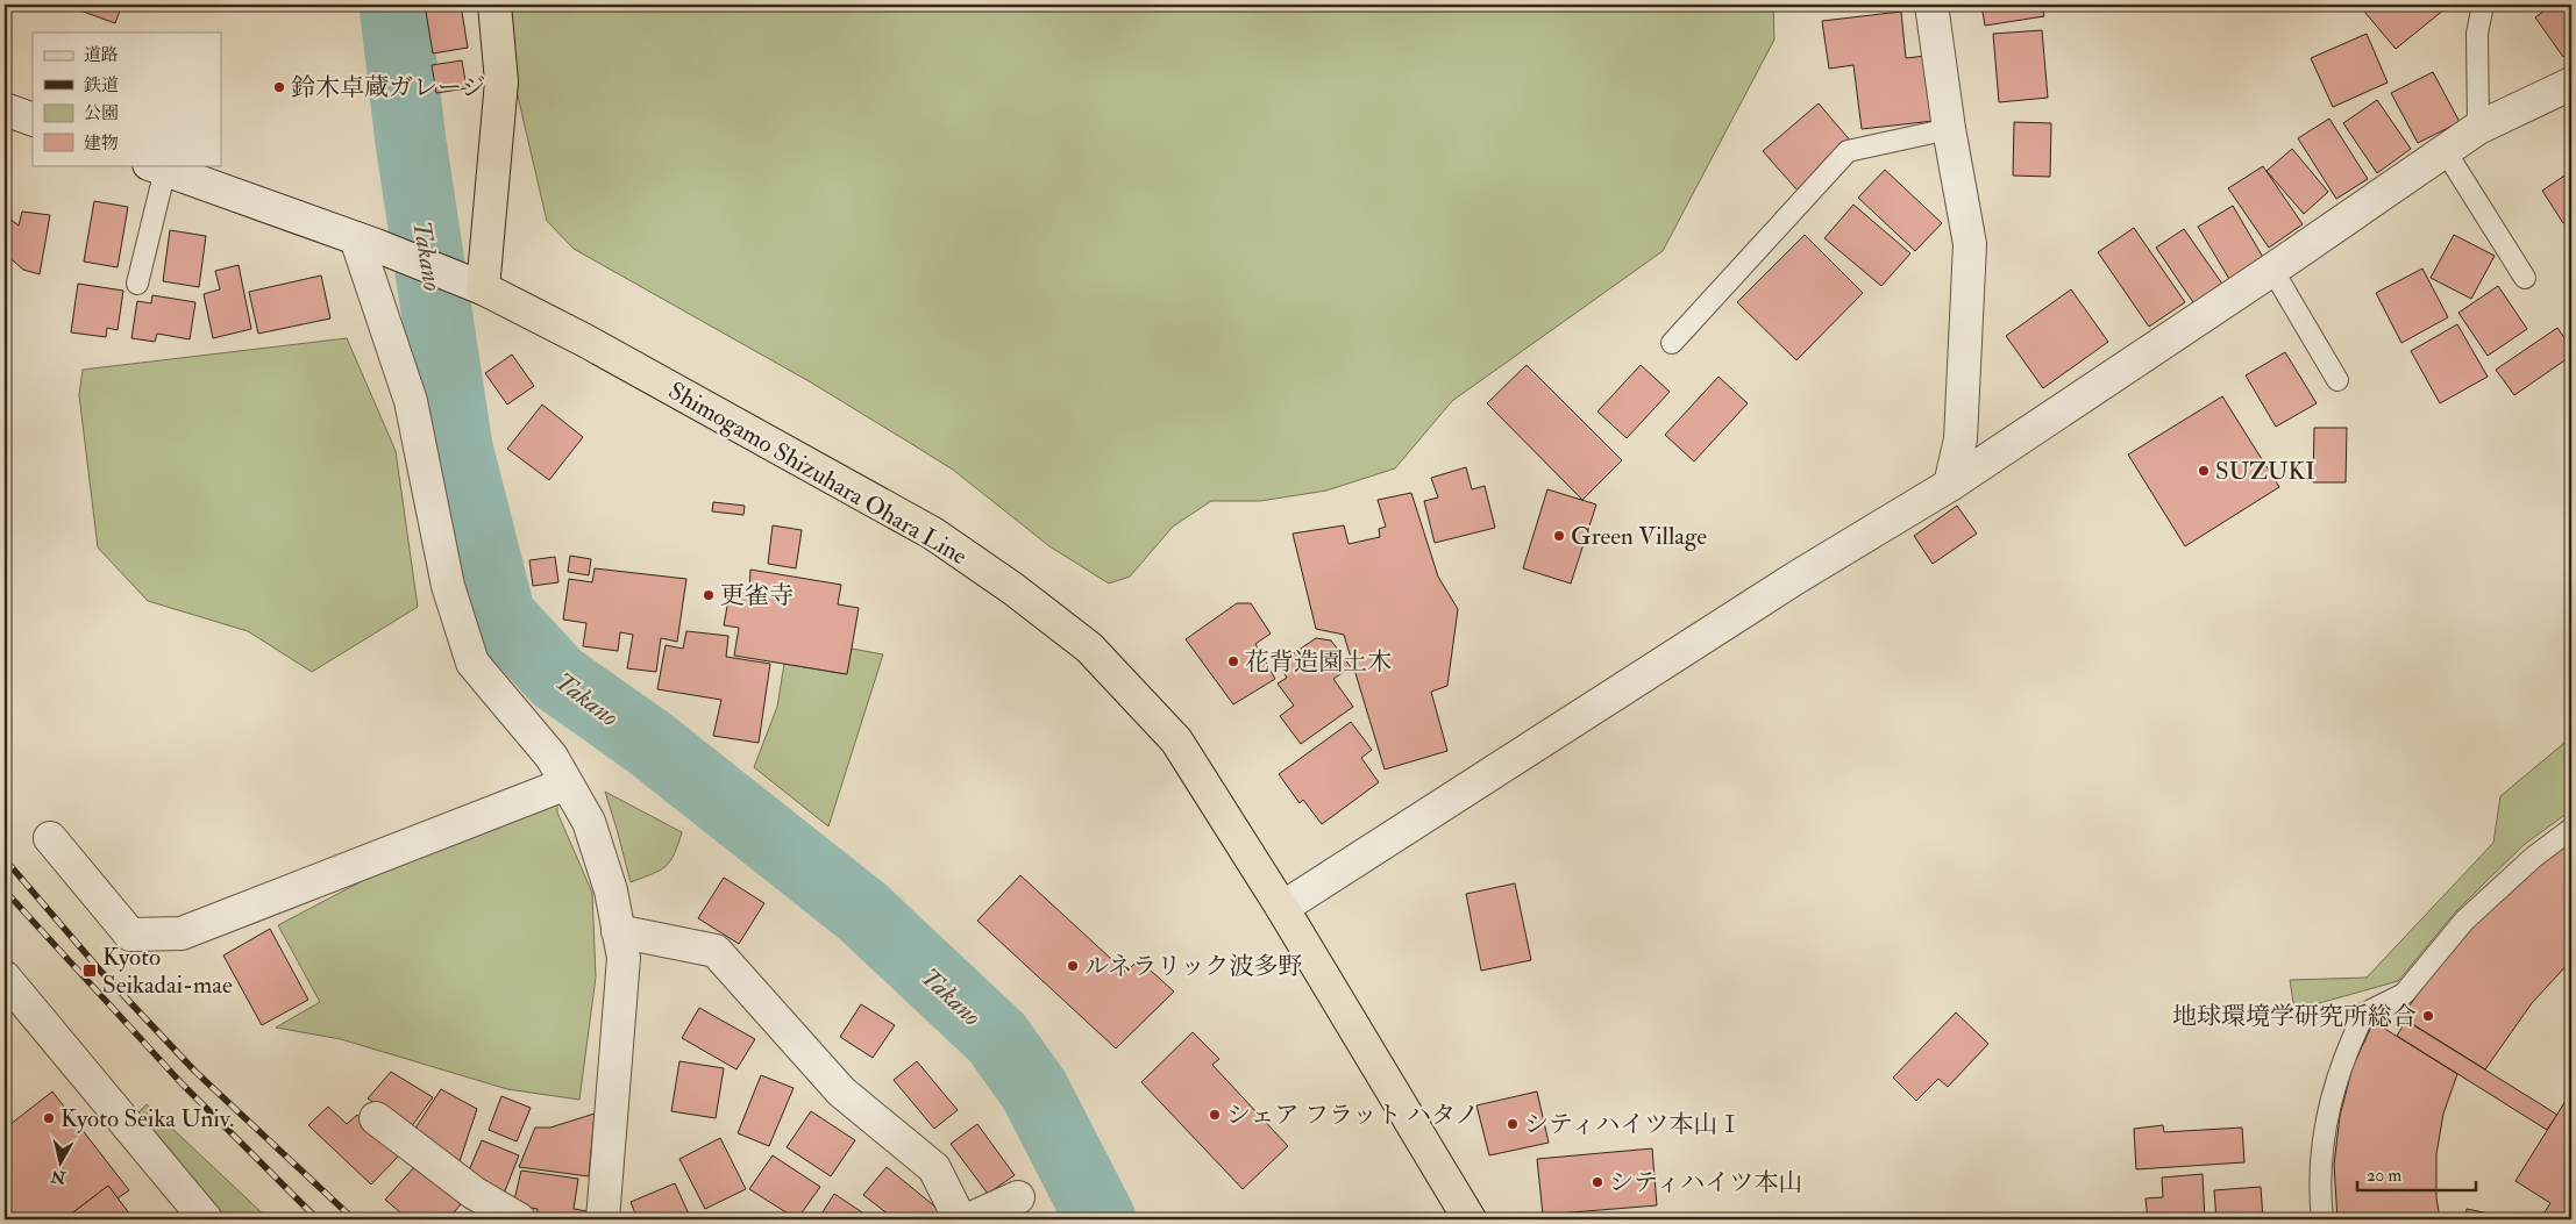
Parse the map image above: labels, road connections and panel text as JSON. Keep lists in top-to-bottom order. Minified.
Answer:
{"streets":{"main road":["Shimogamo Shizuhara Ohara Line"]},"water":["Takano"],"places":{"other":["鈴木卓蔵ガレージ","SUZUKI","Green Village","更雀寺","花背造園土木","ルネラリック波多野","地球環境学研究所総合","シェア フラット ハタノ","Kyoto Seika Univ.","シティハイツ本山Ⅰ","シティハイツ本山"],"transit":["Kyoto Seikadai-mae"]},"legend":["道路","鉄道","公園","建物"],"scale_bar":"20 m","north":"bottom"}
